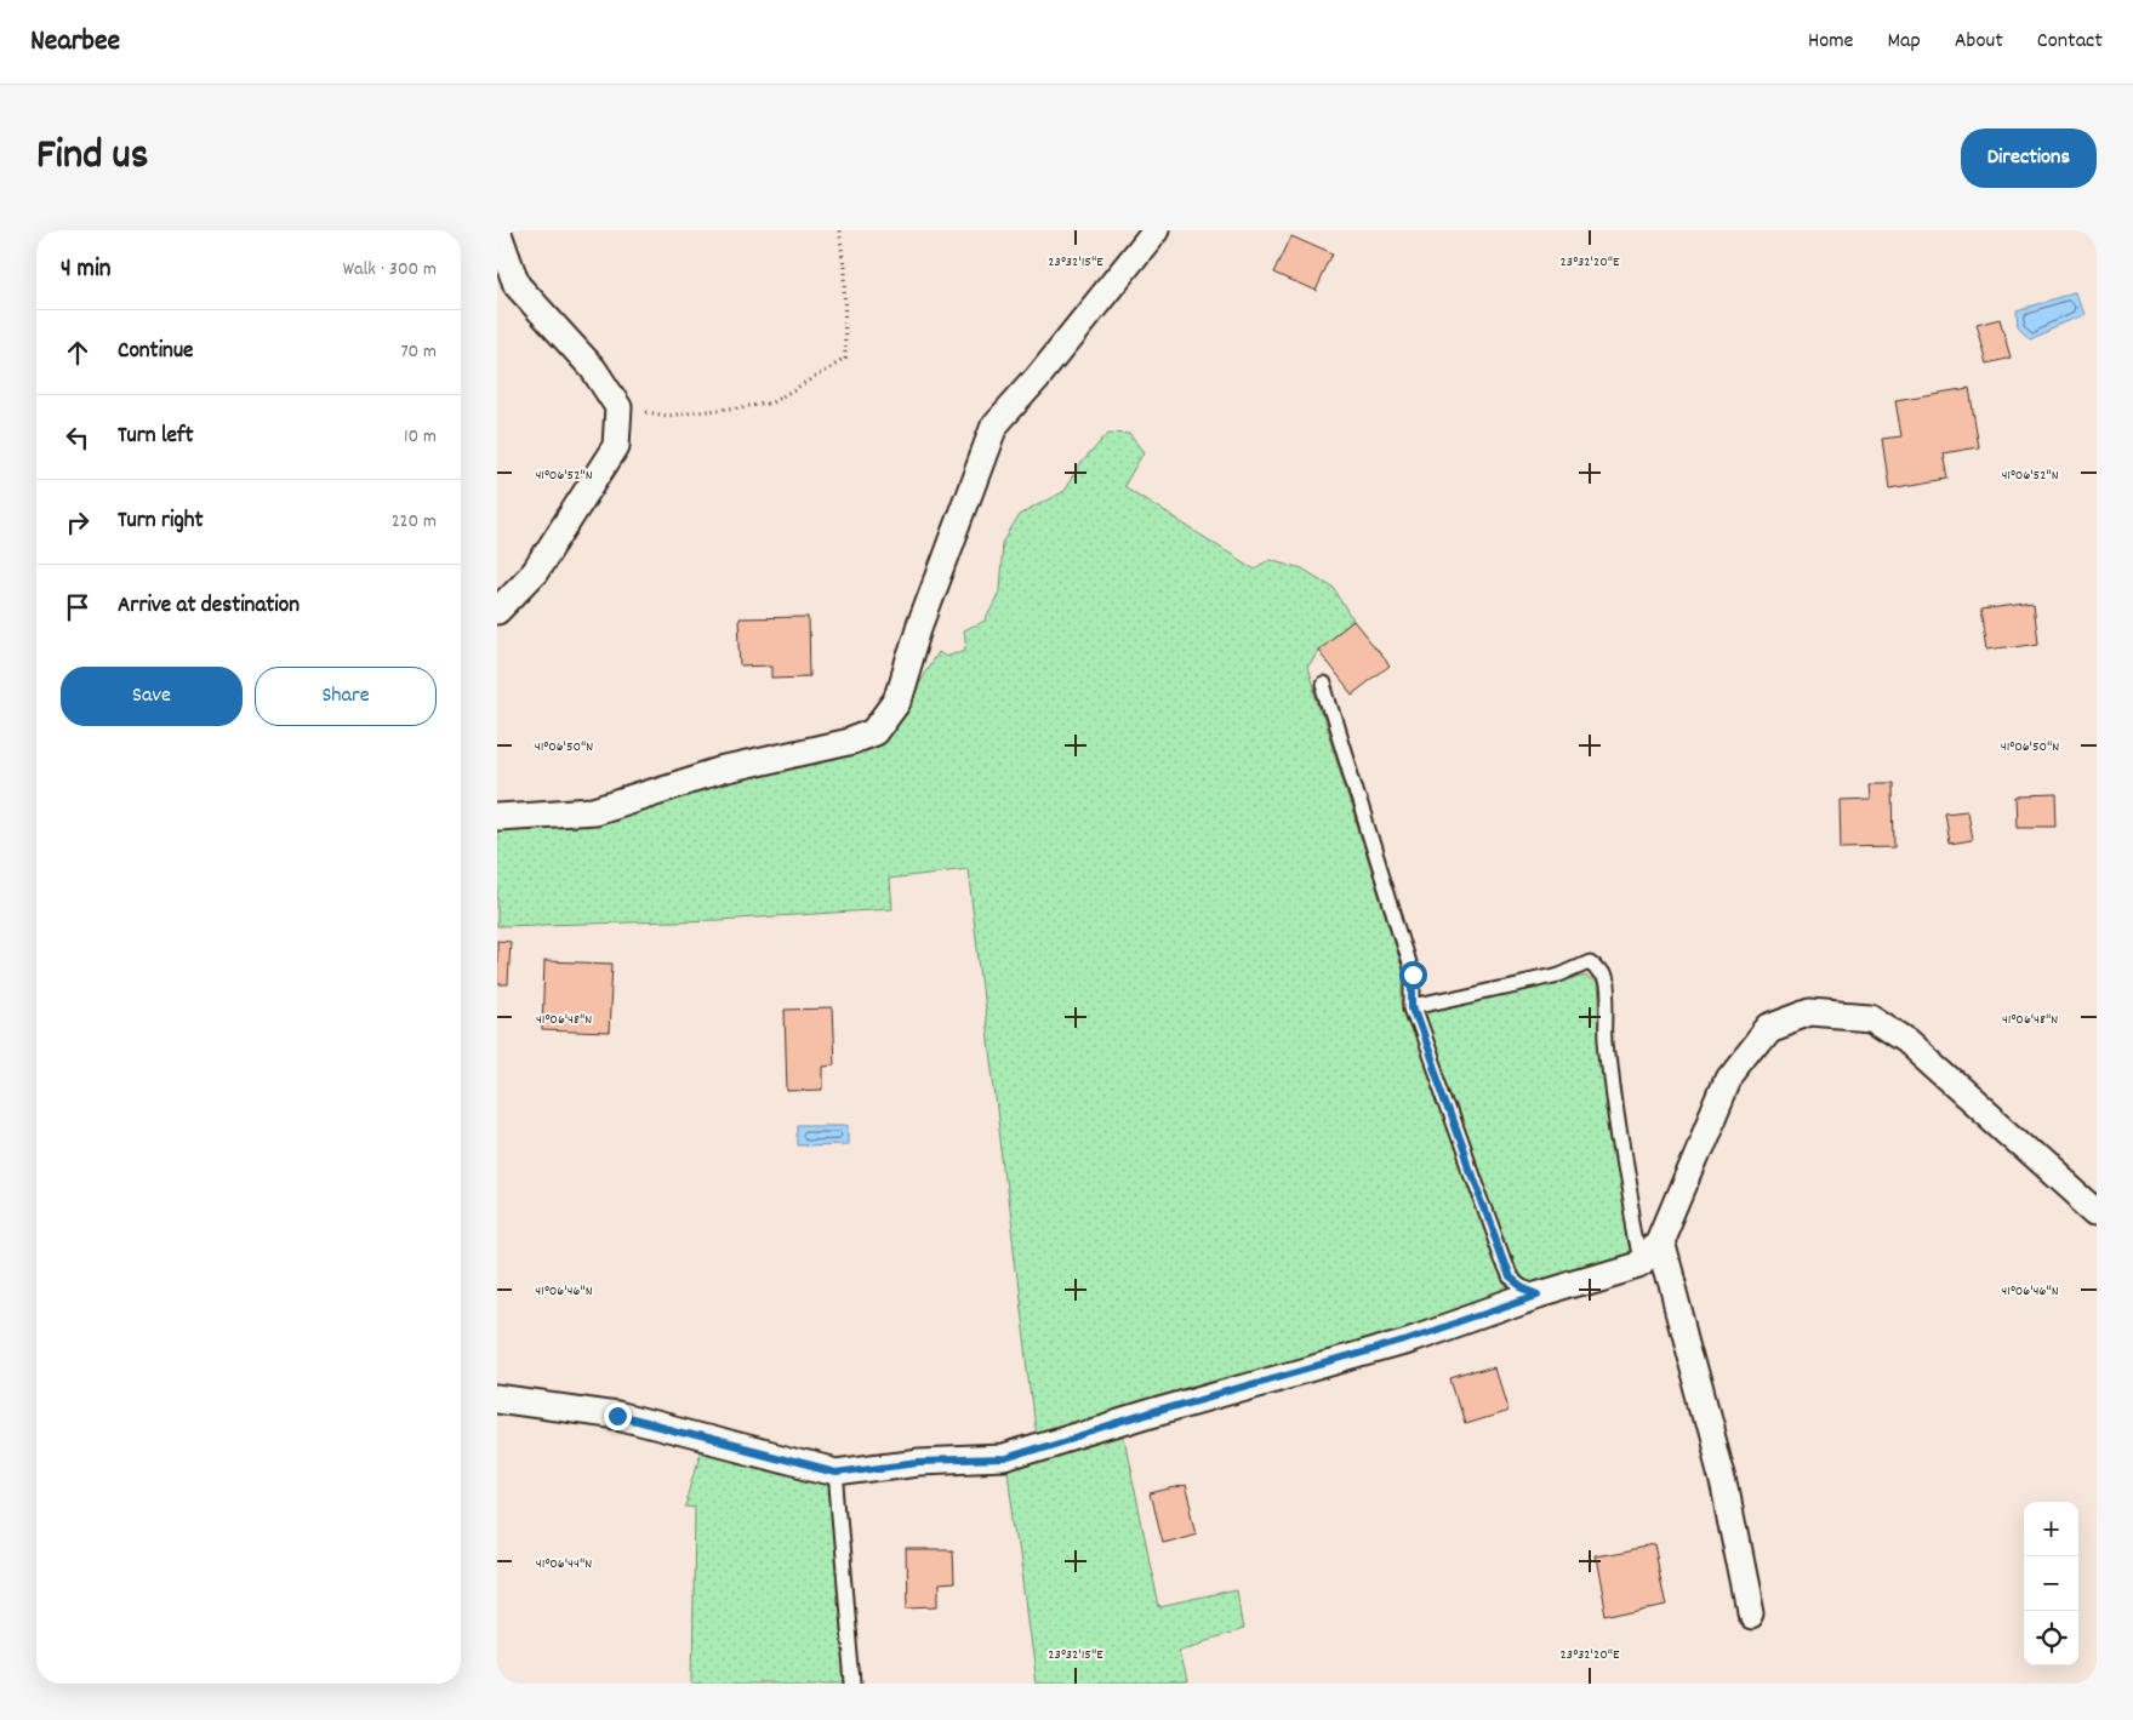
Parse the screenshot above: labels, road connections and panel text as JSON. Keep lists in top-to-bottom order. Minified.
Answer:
{"page":{"header":"Nearbee","nav":["Home","Map","About","Contact"],"title":"Find us","buttons":["Directions",["Save","Share"]],"heading":["4 min","Walk · 300 m"],"list":[["Continue","70 m"],["Turn left","10 m"],["Turn right","220 m"],"Arrive at destination"],"map_buttons":["+","−"]},"coordinates":["23°32'15\"E","23°32'20\"E","41°06'52\"N","41°06'50\"N","41°06'48\"N","41°06'46\"N","41°06'44\"N"]}
